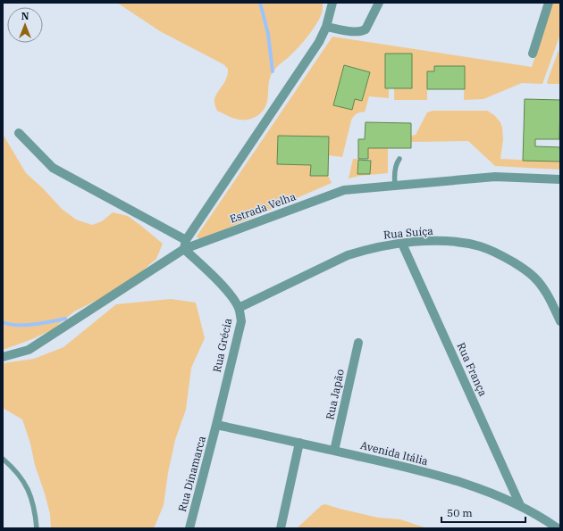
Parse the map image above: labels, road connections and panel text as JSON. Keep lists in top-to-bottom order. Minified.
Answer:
{"streets":{"street":["Estrada Velha","Rua Suíça","Rua Grécia","Rua França","Rua Japão","Avenida Itália","Rua Dinamarca"]},"crossings":[["Estrada Velha","Rua Grécia"],["Rua Suíça","Rua Grécia"],["Rua Suíça","Rua França"],["Rua Grécia","Avenida Itália"],["Rua Grécia","Rua Dinamarca"],["Rua França","Avenida Itália"],["Rua Japão","Avenida Itália"],["Avenida Itália","Rua Dinamarca"]],"scale_bar":"50 m","north":"top"}
